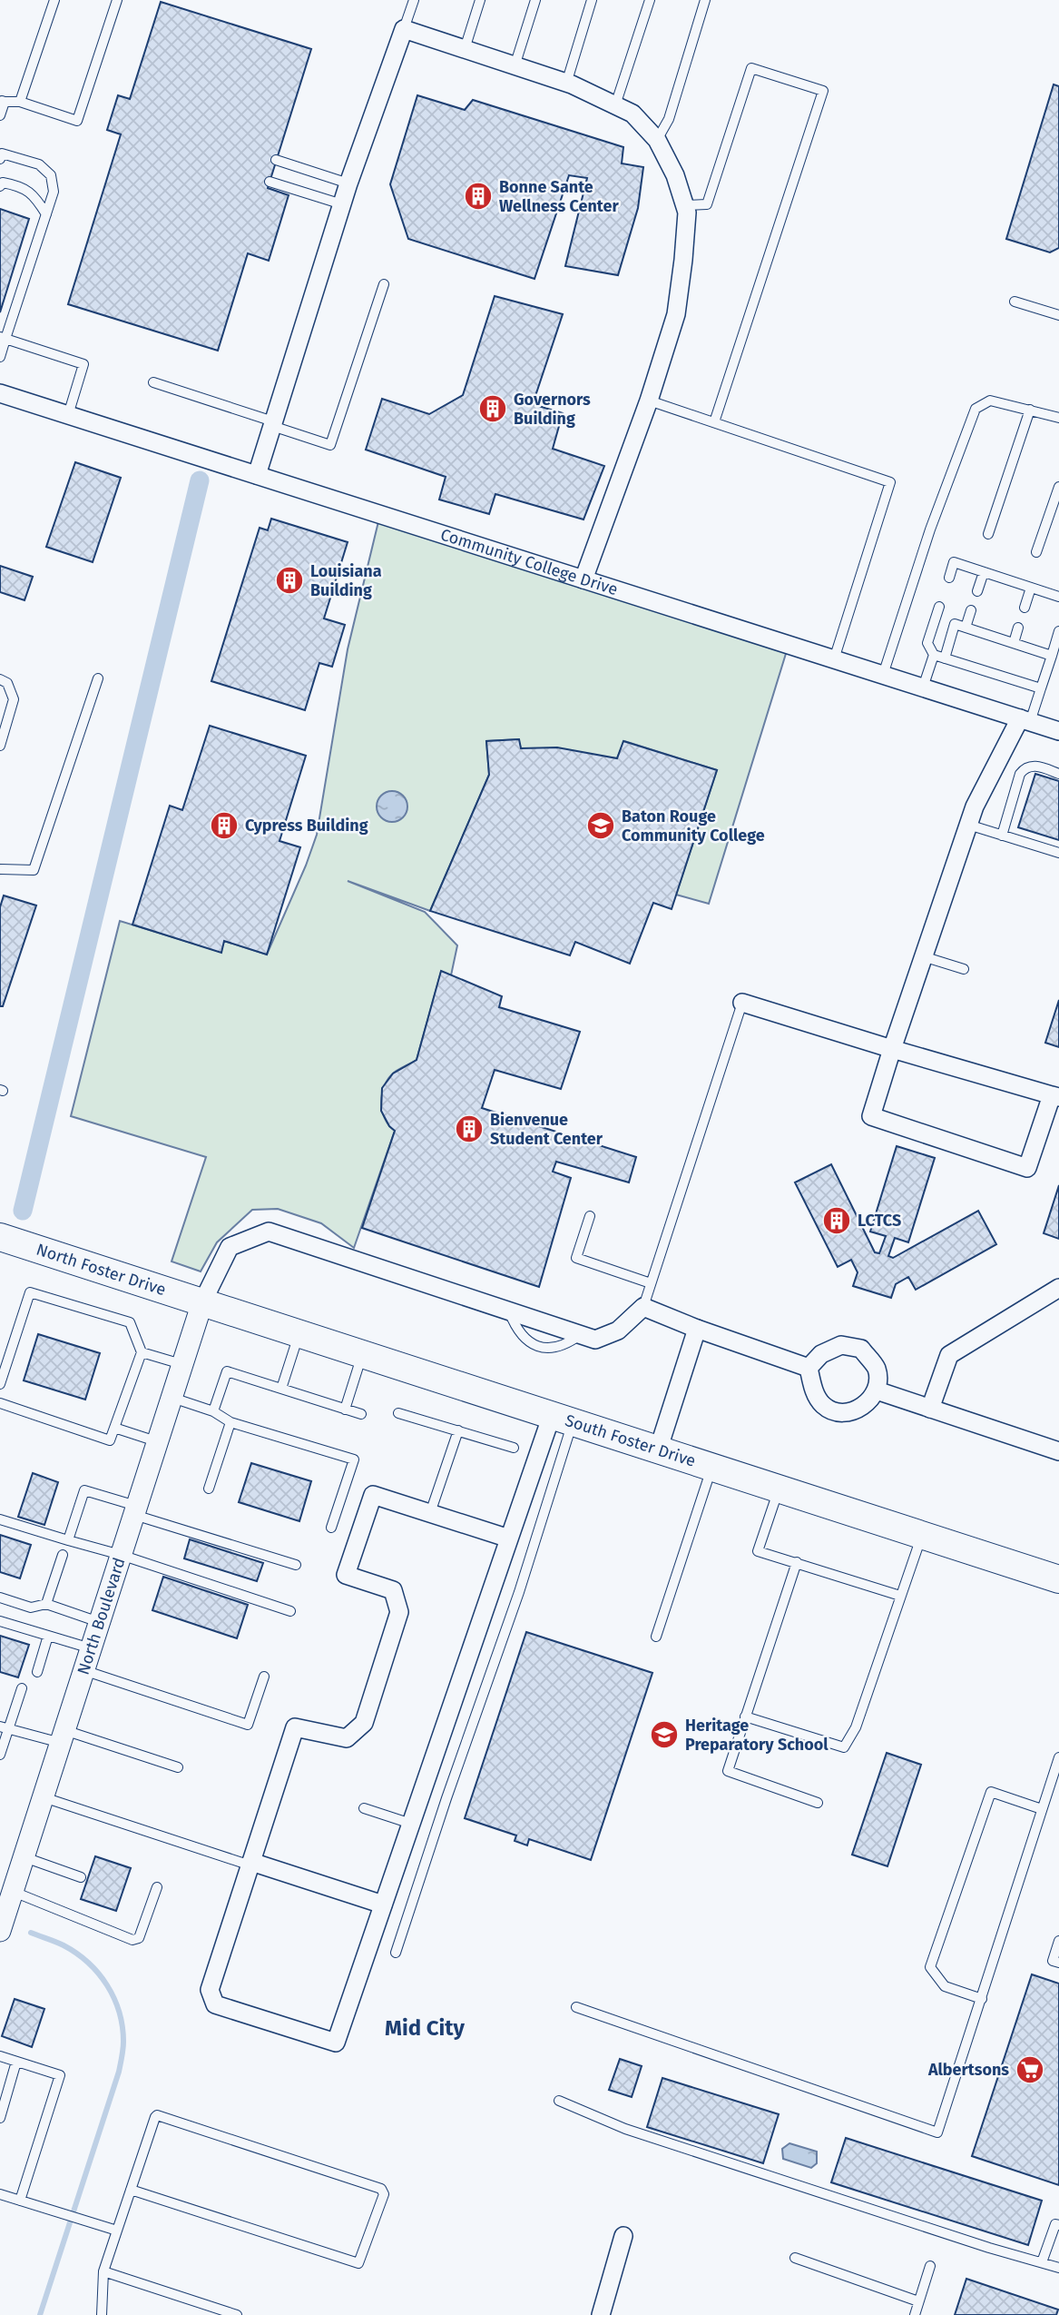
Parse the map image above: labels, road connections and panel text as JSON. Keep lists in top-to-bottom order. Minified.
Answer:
{"streets":{"main road":["North Foster Drive","South Foster Drive"],"street":["Community College Drive","North Boulevard"]},"crossings":[["North Foster Drive","South Foster Drive"],["North Foster Drive","North Boulevard"],["South Foster Drive","North Boulevard"]],"districts":["Mid City"],"places":{"building":["Bonne Sante Wellness Center","Governors Building","Louisiana Building","Cypress Building","Bienvenue Student Center","LCTCS"],"school or university":["Baton Rouge Community College","Heritage Preparatory School"],"supermarket":["Albertsons"]}}
